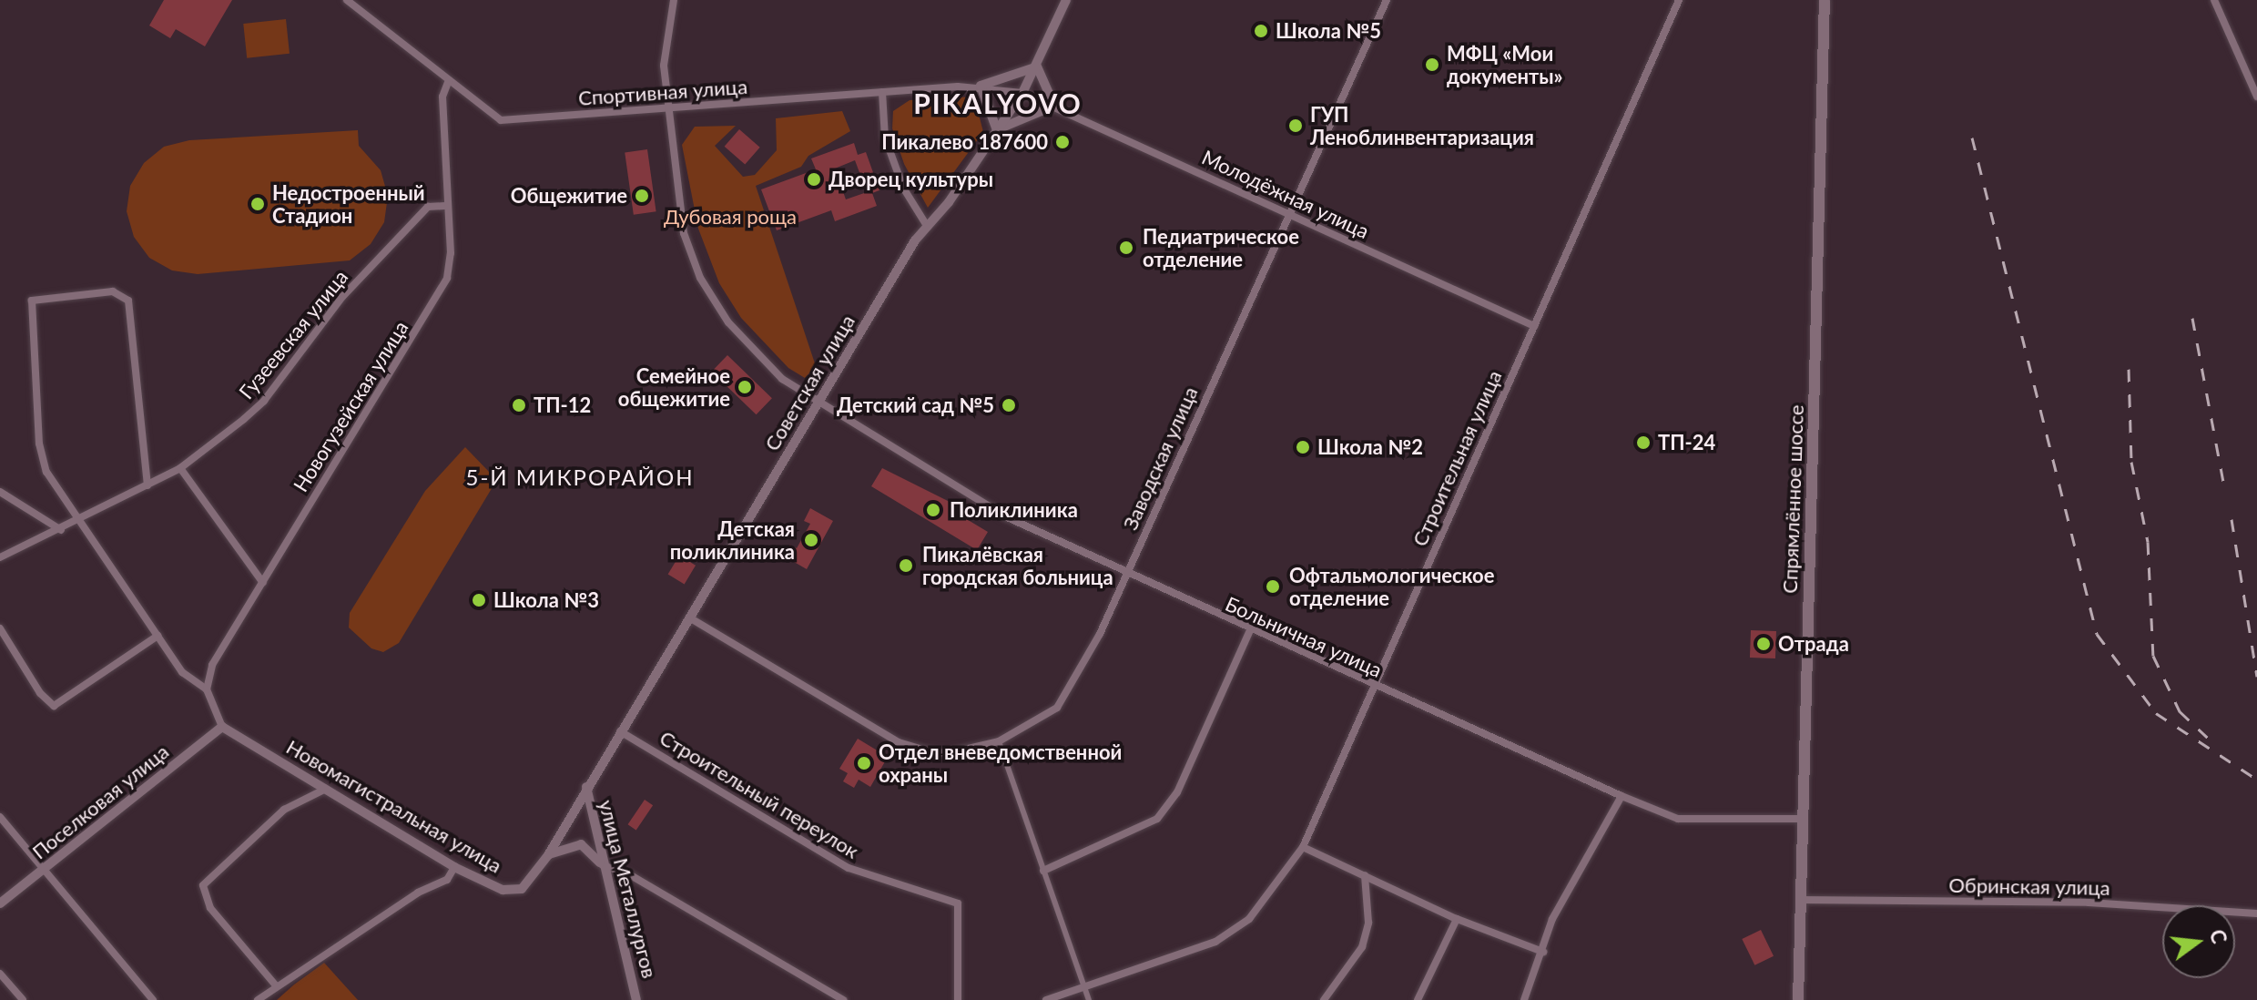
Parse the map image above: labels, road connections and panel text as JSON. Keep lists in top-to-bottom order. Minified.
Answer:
{"streets":{"main road":["Спрямлённое шоссе"],"street":["Спортивная улица","Молодёжная улица","Гузеевская улица","Советская улица","Новогузейская улица","Заводская улица","Строительная улица","Больничная улица","Строительный переулок","Поселковая улица","Новомагистральная улица","Обринская улица","улица Металлургов"]},"crossings":[["Спортивная улица","Молодёжная улица"],["Спортивная улица","Советская улица"],["Спортивная улица","Новогузейская улица"],["Спортивная улица","Больничная улица"],["Молодёжная улица","Советская улица"],["Молодёжная улица","Заводская улица"],["Молодёжная улица","Строительная улица"],["Гузеевская улица","Новогузейская улица"],["Советская улица","Заводская улица"],["Советская улица","Больничная улица"],["Советская улица","Строительный переулок"],["Советская улица","Новомагистральная улица"],["Советская улица","улица Металлургов"],["Заводская улица","Больничная улица"],["Строительная улица","Больничная улица"],["Спрямлённое шоссе","Больничная улица"],["Спрямлённое шоссе","Обринская улица"],["Поселковая улица","Новомагистральная улица"],["Новомагистральная улица","улица Металлургов"]],"districts":["PIKALYOVO","5-Й МИКРОРАЙОН"],"parks":["Дубовая роща"],"places":["Школа №5","МФЦ «Мои документы»","ГУП Леноблинвентаризация","Пикалево 187600","Дворец культуры","Общежитие","Недостроенный Стадион","Педиатрическое отделение","Семейное общежитие","ТП-12","Детский сад №5","ТП-24","Школа №2","Поликлиника","Детская поликлиника","Пикалёвская городская больница","Офтальмологическое отделение","Школа №3","Отрада","Отдел вневедомственной охраны"],"north":"right"}
